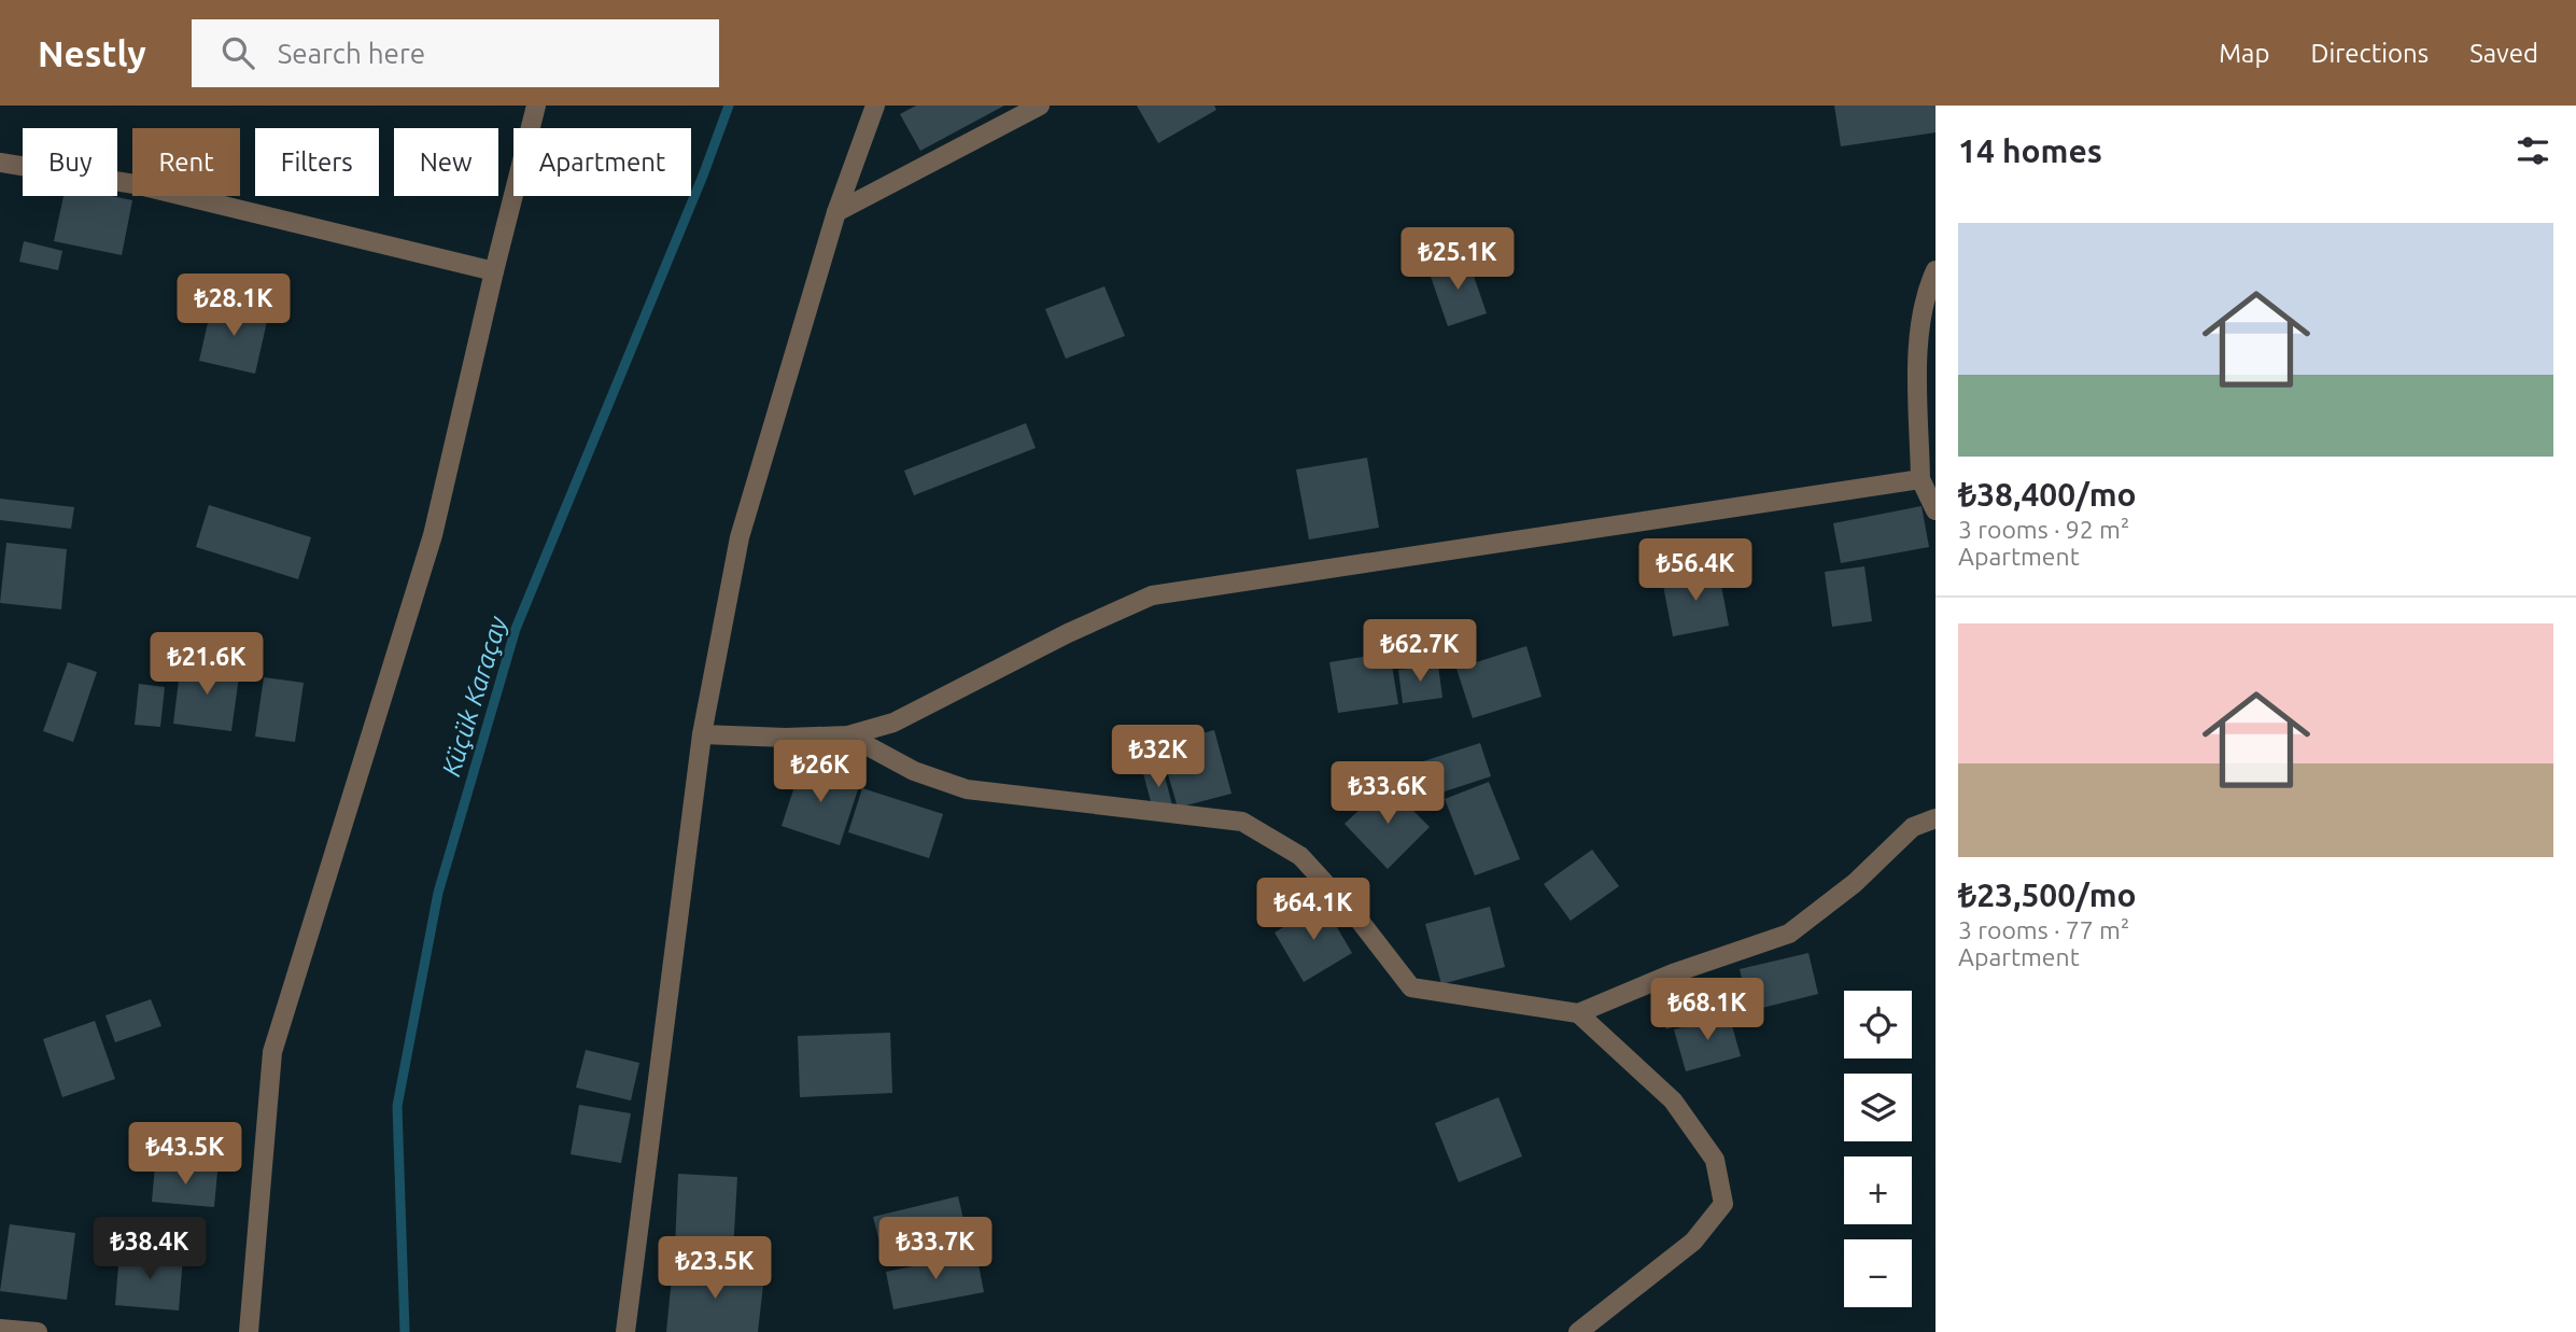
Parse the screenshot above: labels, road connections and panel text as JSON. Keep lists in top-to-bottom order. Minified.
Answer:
{"water":["Küçük Karaçay"],"page":{"header":"Nestly","search":"Search here","nav":["Map","Directions","Saved"],"heading":"14 homes","chip":["Buy","Rent","Filters","New","Apartment"],"list":[{"name":"₺38,400/mo","note":"3 rooms · 92 m² · Apartment"},{"name":"₺23,500/mo","note":"3 rooms · 77 m² · Apartment"}],"price":["₺25.1K","₺28.1K","₺56.4K","₺62.7K","₺21.6K","₺32K","₺26K","₺33.6K","₺64.1K","₺68.1K","₺43.5K","₺38.4K","₺33.7K","₺23.5K"],"map_buttons":["+","−"]}}
